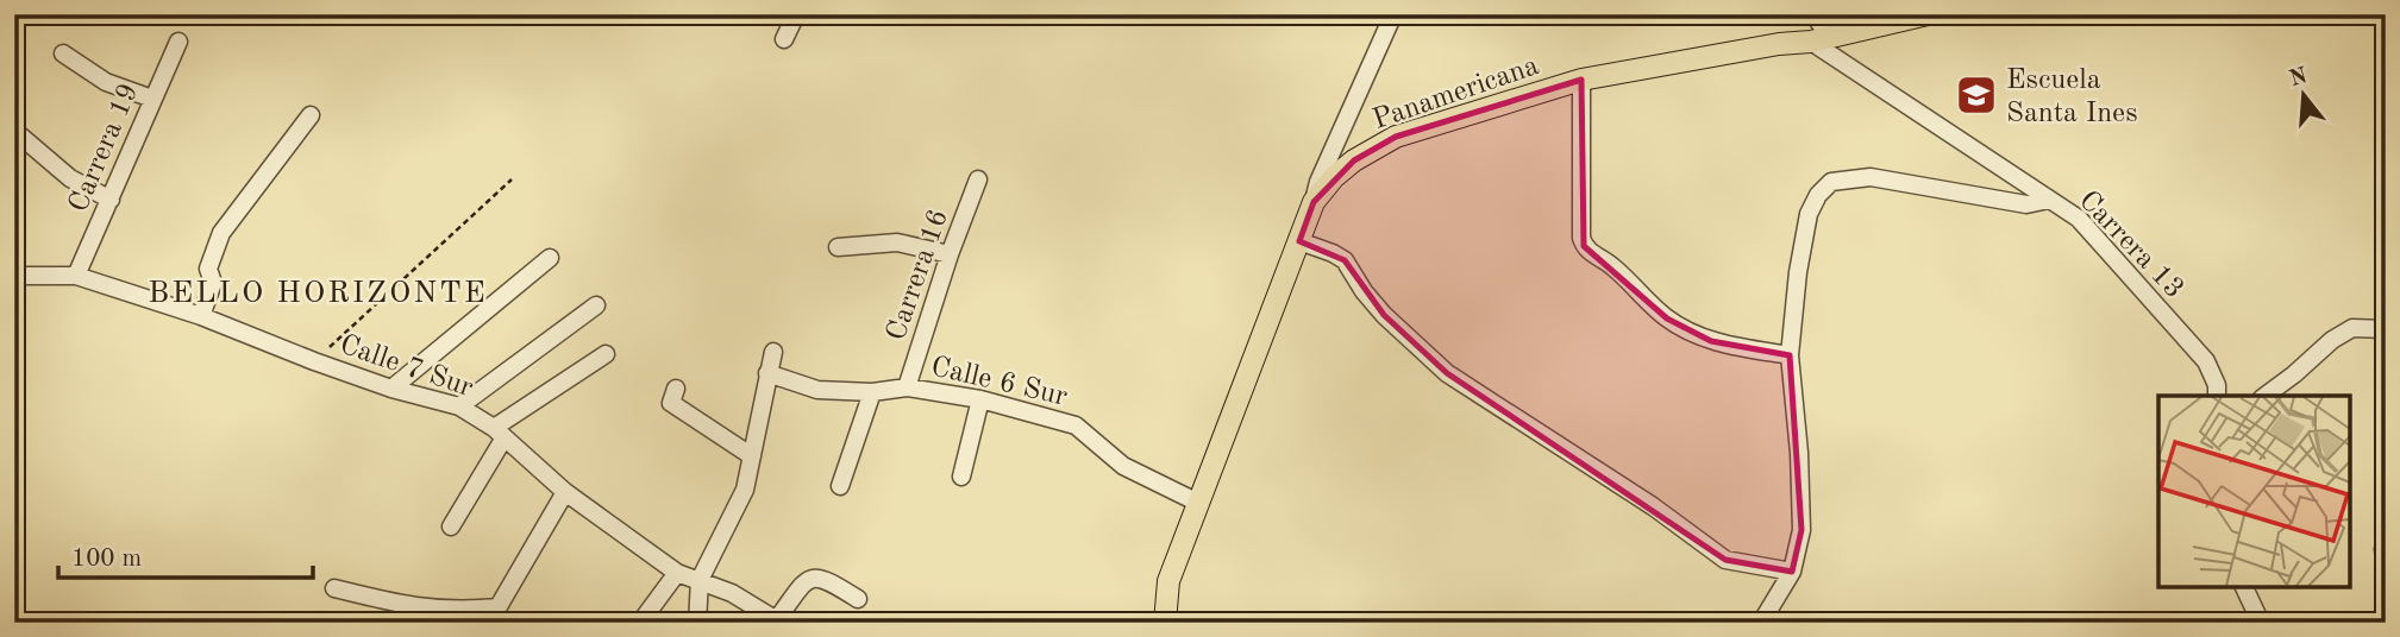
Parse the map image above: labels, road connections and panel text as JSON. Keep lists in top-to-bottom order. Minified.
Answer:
{"streets":{"main road":["Panamericana"],"street":["Carrera 19","Carrera 13","Carrera 16","Calle 7 Sur","Calle 6 Sur"]},"crossings":[["Panamericana","Carrera 13"],["Panamericana","Calle 6 Sur"],["Carrera 19","Calle 7 Sur"],["Carrera 16","Calle 6 Sur"]],"districts":["BELLO HORIZONTE"],"places":{"school or university":["Escuela Santa Ines"]},"scale_bar":"100 m","north":"top"}
